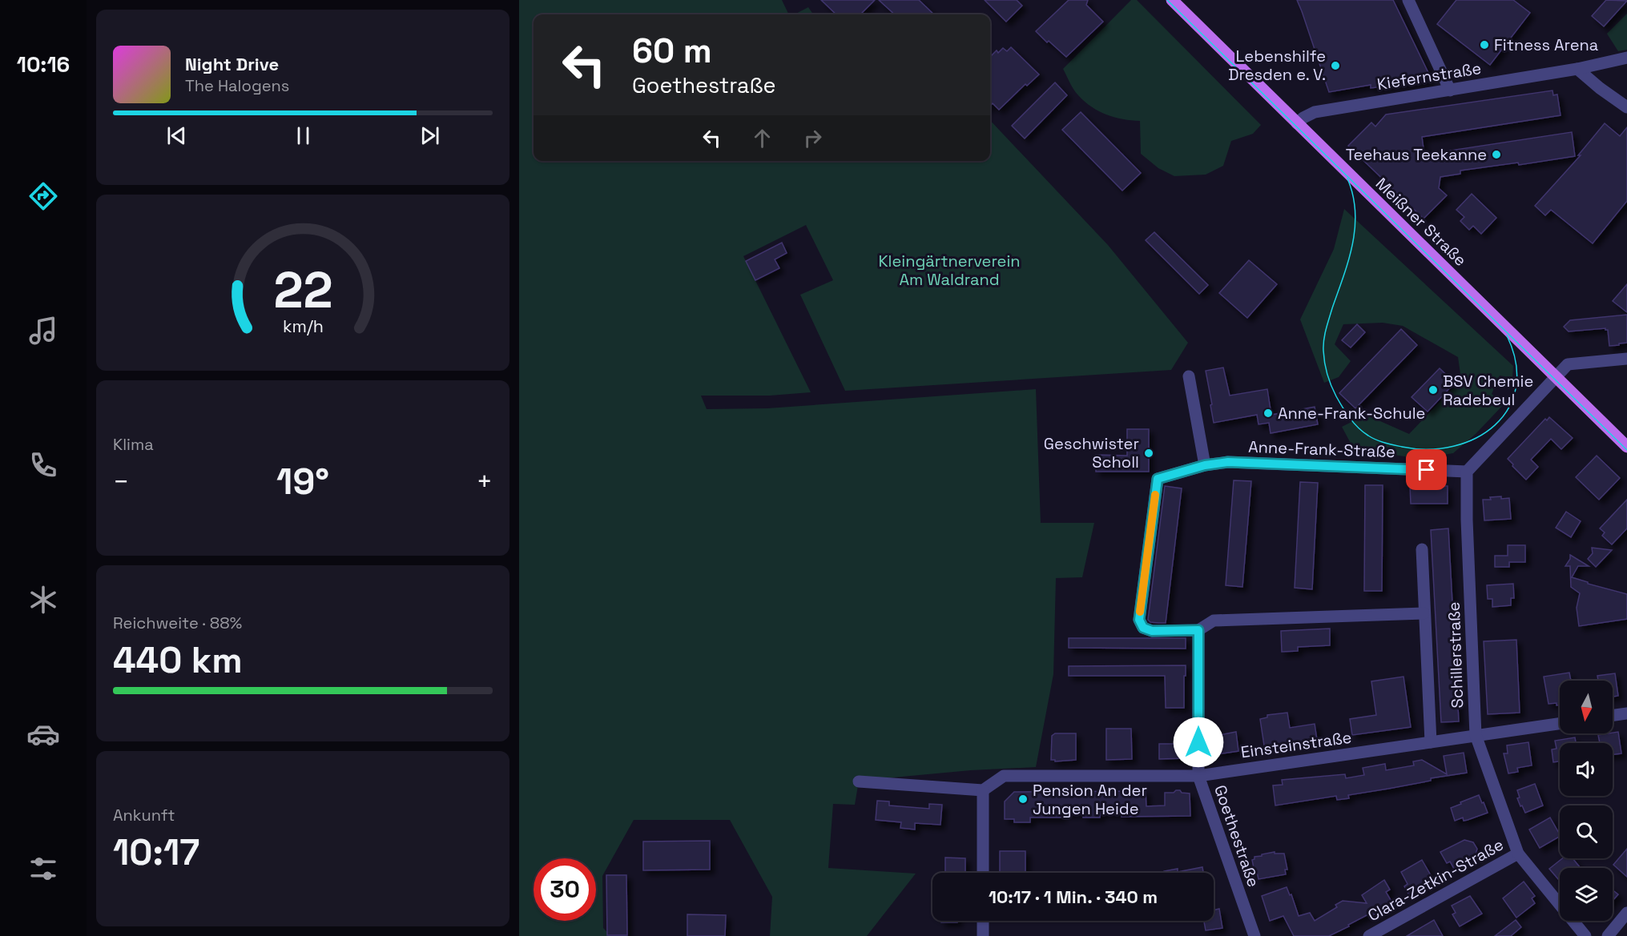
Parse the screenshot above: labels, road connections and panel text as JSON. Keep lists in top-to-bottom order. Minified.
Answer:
{"streets":{"main road":["Meißner Straße"],"street":["Kiefernstraße","Anne-Frank-Straße","Schillerstraße","Einsteinstraße","Goethestraße","Clara-Zetkin-Straße"]},"crossings":[["Kiefernstraße","Meißner Straße"],["Anne-Frank-Straße","Schillerstraße"],["Anne-Frank-Straße","Goethestraße"],["Schillerstraße","Einsteinstraße"],["Schillerstraße","Clara-Zetkin-Straße"],["Einsteinstraße","Goethestraße"]],"parks":["Kleingärtnerverein Am Waldrand"],"places":["Fitness Arena","Lebenshilfe Dresden e. V.","Teehaus Teekanne","BSV Chemie Radebeul","Anne-Frank-Schule","Geschwister Scholl","Pension An der Jungen Heide"],"north":"bottom","page":{"tabs":"10:16","turn":["60 m","Goethestraße"],"song":["Night Drive","The Halogens"],"tile":["Klima",["Reichweite · 88%","440 km"],["Ankunft","10:17"]],"heat":["−","19°","+"],"limit":"30","trip":"10:17 · 1 Min. · 340 m","gauge":["22","km/h"]}}
